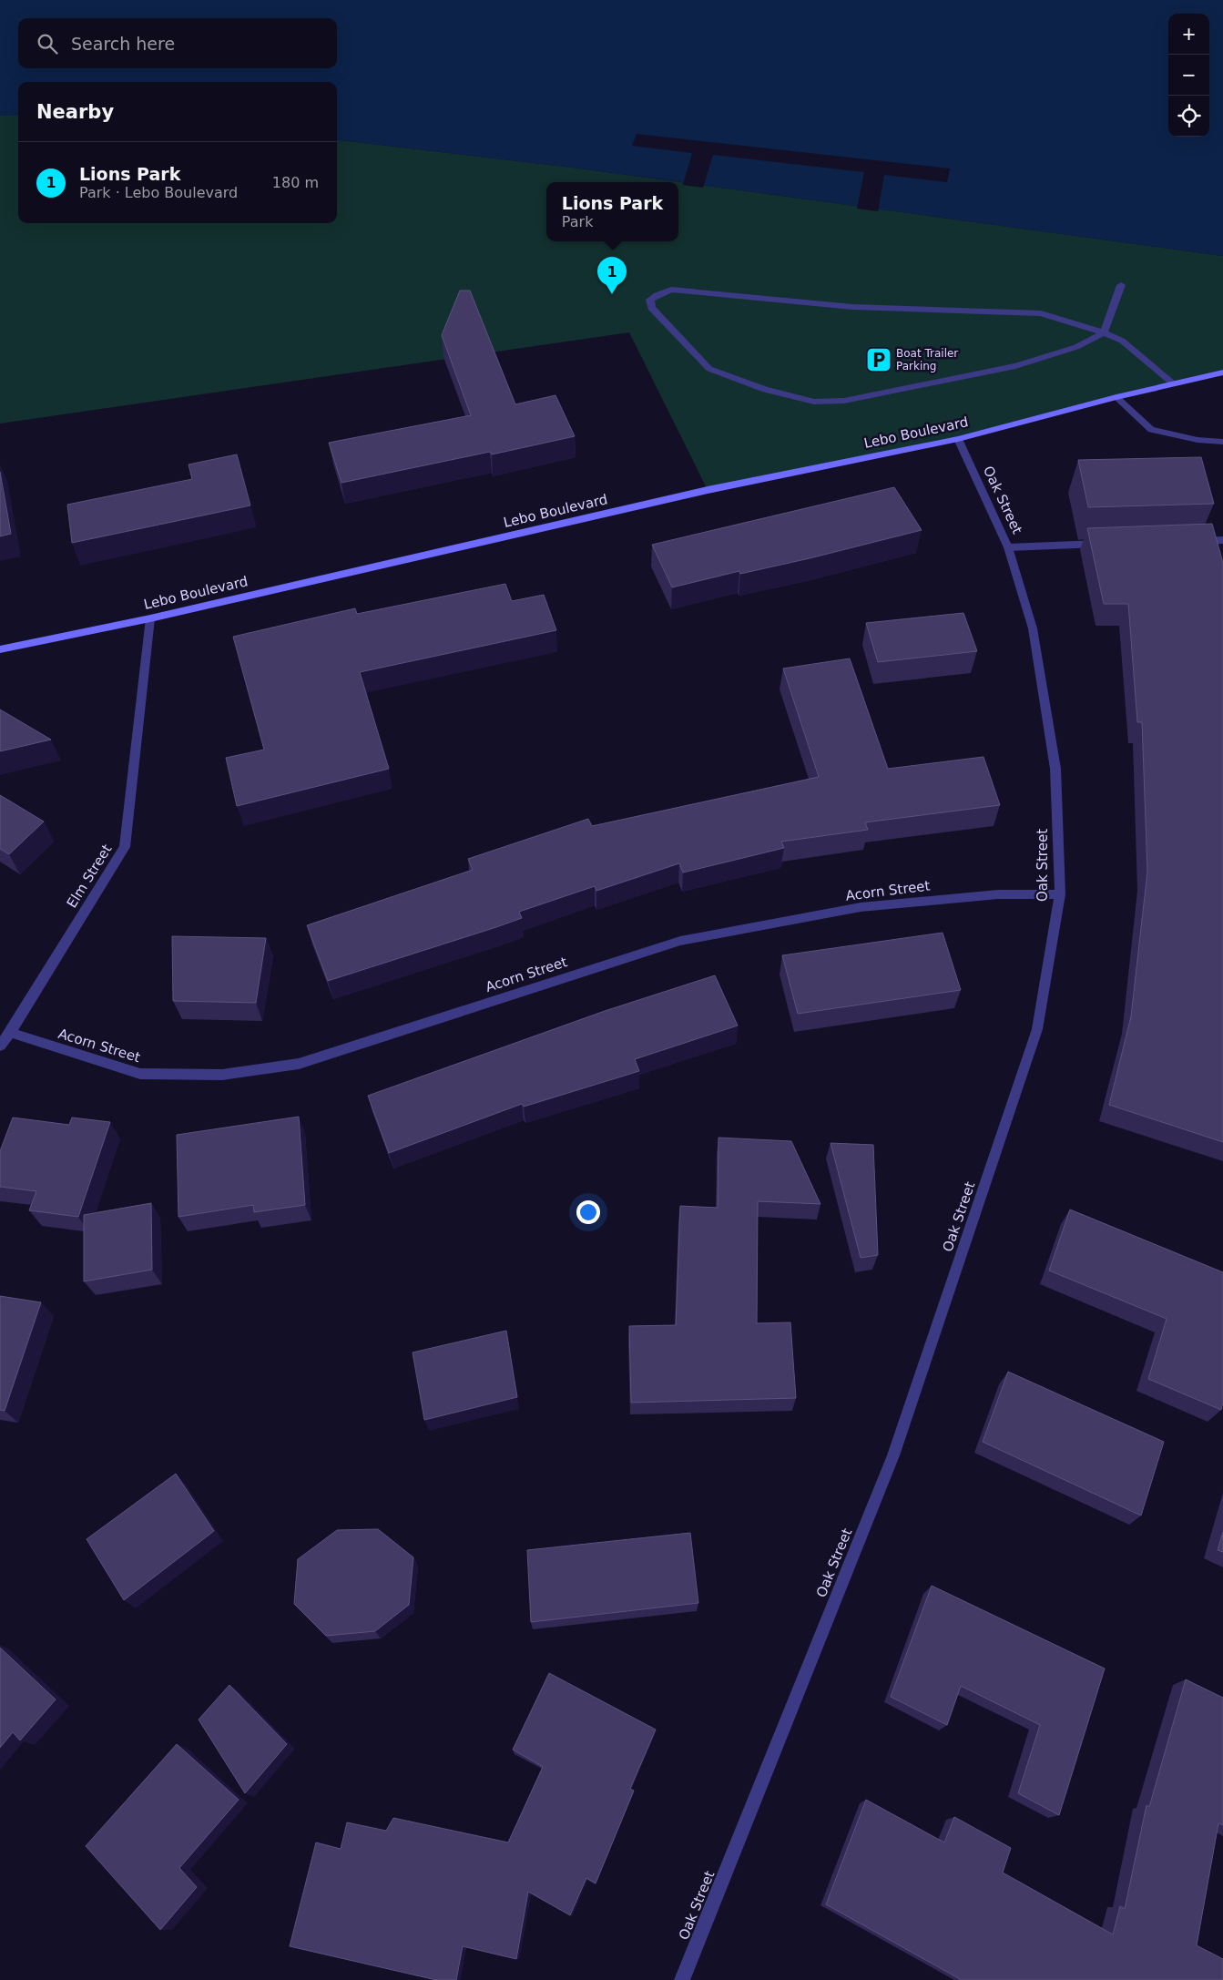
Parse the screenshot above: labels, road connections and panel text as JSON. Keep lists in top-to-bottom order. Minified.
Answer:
{"streets":{"main road":["Lebo Boulevard"],"street":["Oak Street","Elm Street","Acorn Street"]},"crossings":[["Lebo Boulevard","Oak Street"],["Lebo Boulevard","Elm Street"],["Oak Street","Acorn Street"],["Elm Street","Acorn Street"]],"places":{"parking":["Boat Trailer Parking"]},"page":{"map_buttons":["+","−"],"search":"Search here","heading":"Nearby","list":[{"mark":"1","name":"Lions Park","note":"Park · Lebo Boulevard","value":"180 m"}],"popup":["Lions Park","Park"],"pins":"1"}}
